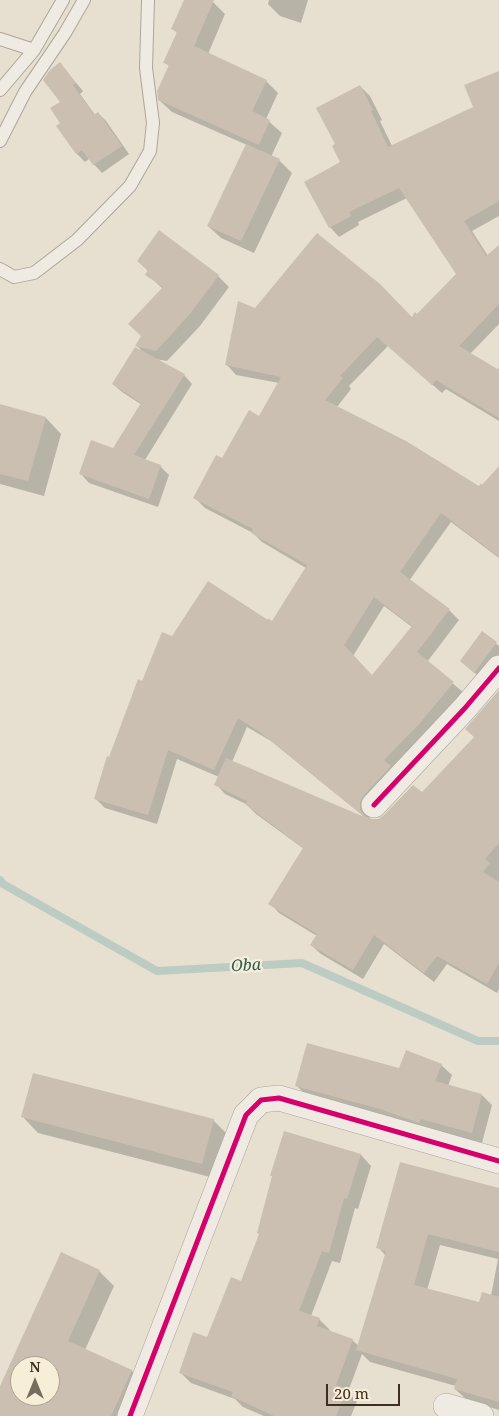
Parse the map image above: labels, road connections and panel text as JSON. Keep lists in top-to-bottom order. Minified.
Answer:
{"water":["Oba"],"scale_bar":"20 m","north":"top"}
